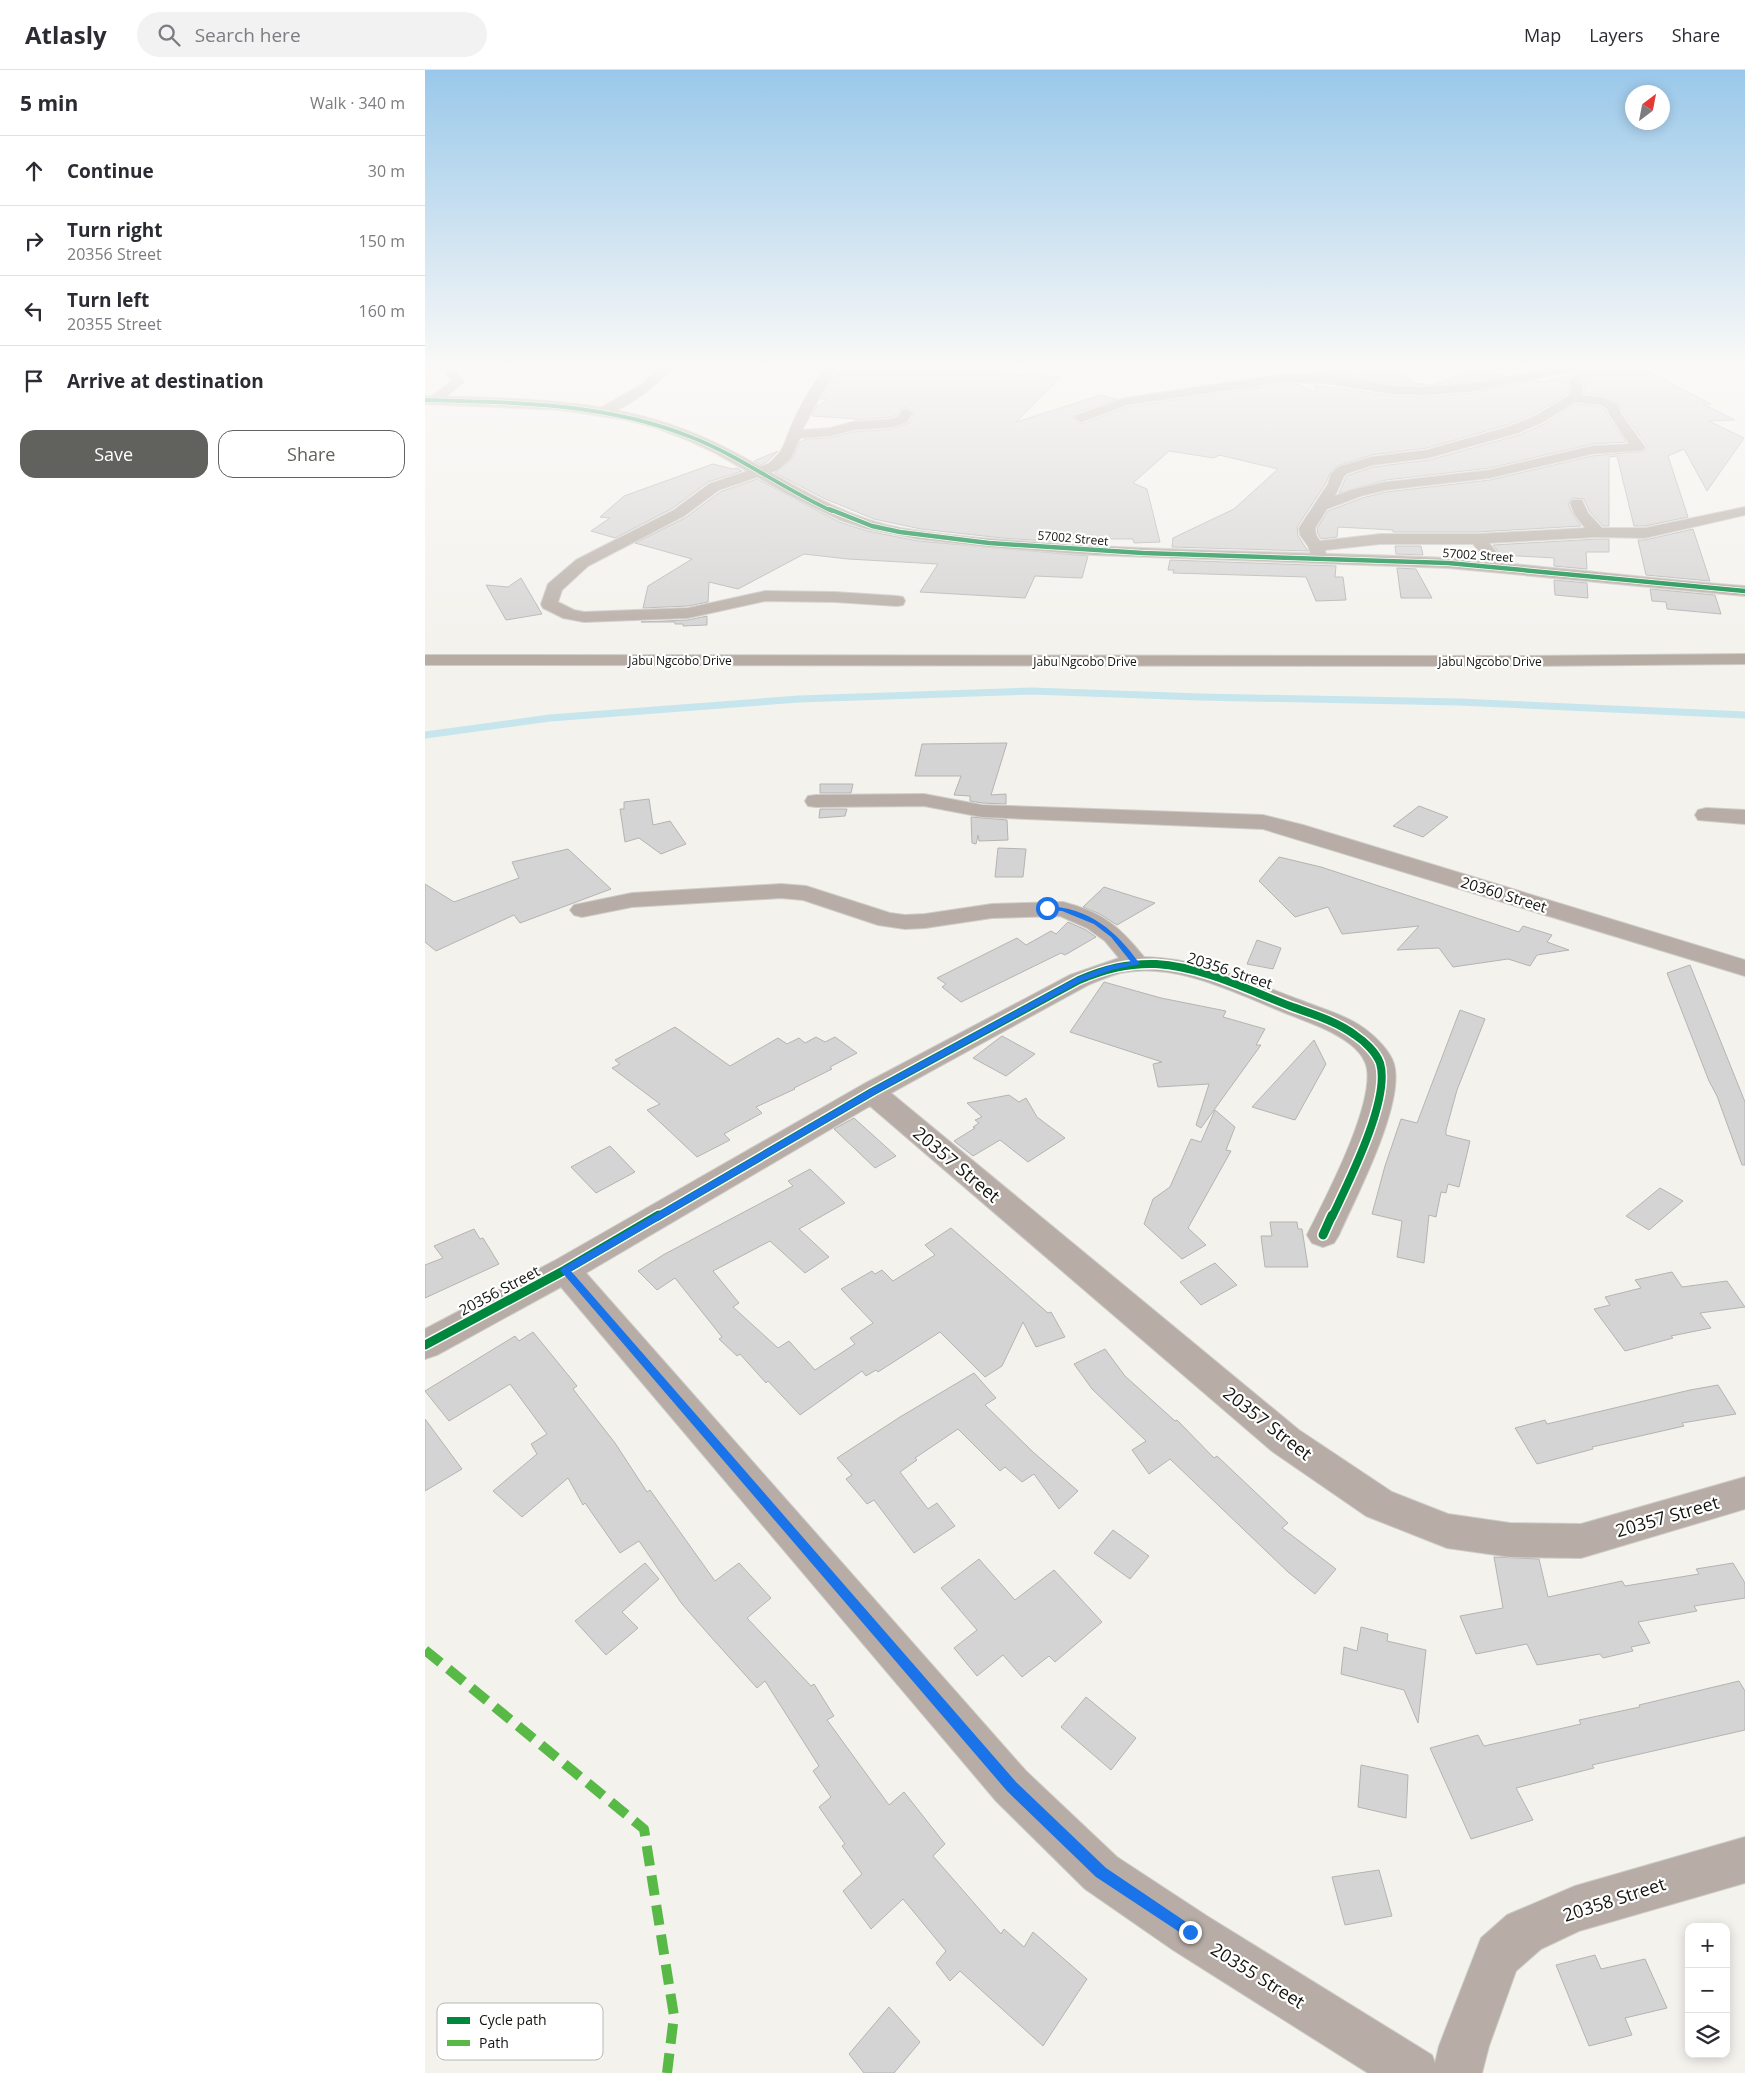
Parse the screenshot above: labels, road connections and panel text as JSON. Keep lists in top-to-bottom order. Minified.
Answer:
{"streets":{"street":["57002 Street","Jabu Ngcobo Drive","20360 Street","20356 Street","20357 Street","20358 Street","20355 Street"]},"crossings":[["20356 Street","20357 Street"],["20356 Street","20355 Street"]],"legend":["Cycle path","Path"],"north":"top right","page":{"header":"Atlasly","search":"Search here","nav":["Map","Layers","Share"],"heading":["5 min","Walk · 340 m"],"list":[["Continue","30 m"],["Turn right","20356 Street","150 m"],["Turn left","20355 Street","160 m"],"Arrive at destination"],"buttons":["Save","Share"],"map_buttons":["+","−"]}}
